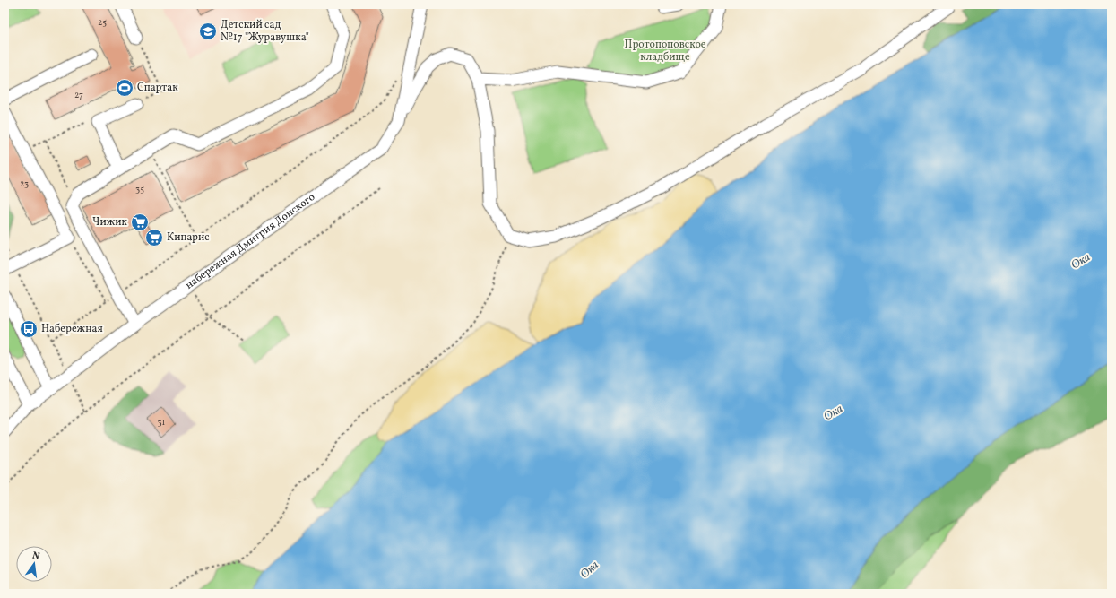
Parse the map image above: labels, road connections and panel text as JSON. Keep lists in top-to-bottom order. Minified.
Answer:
{"streets":{"street":["набережная Дмитрия Донского"]},"water":["Ока"],"parks":["Протопоповское кладбище"],"places":{"school or university":["Детский сад №17 \"Журавушка\""],"sports":["Спартак"],"supermarket":["Чижик","Кипарис"],"bus stop":["Набережная"]},"house_numbers":["25","27","23","35","31"],"north":"top"}
